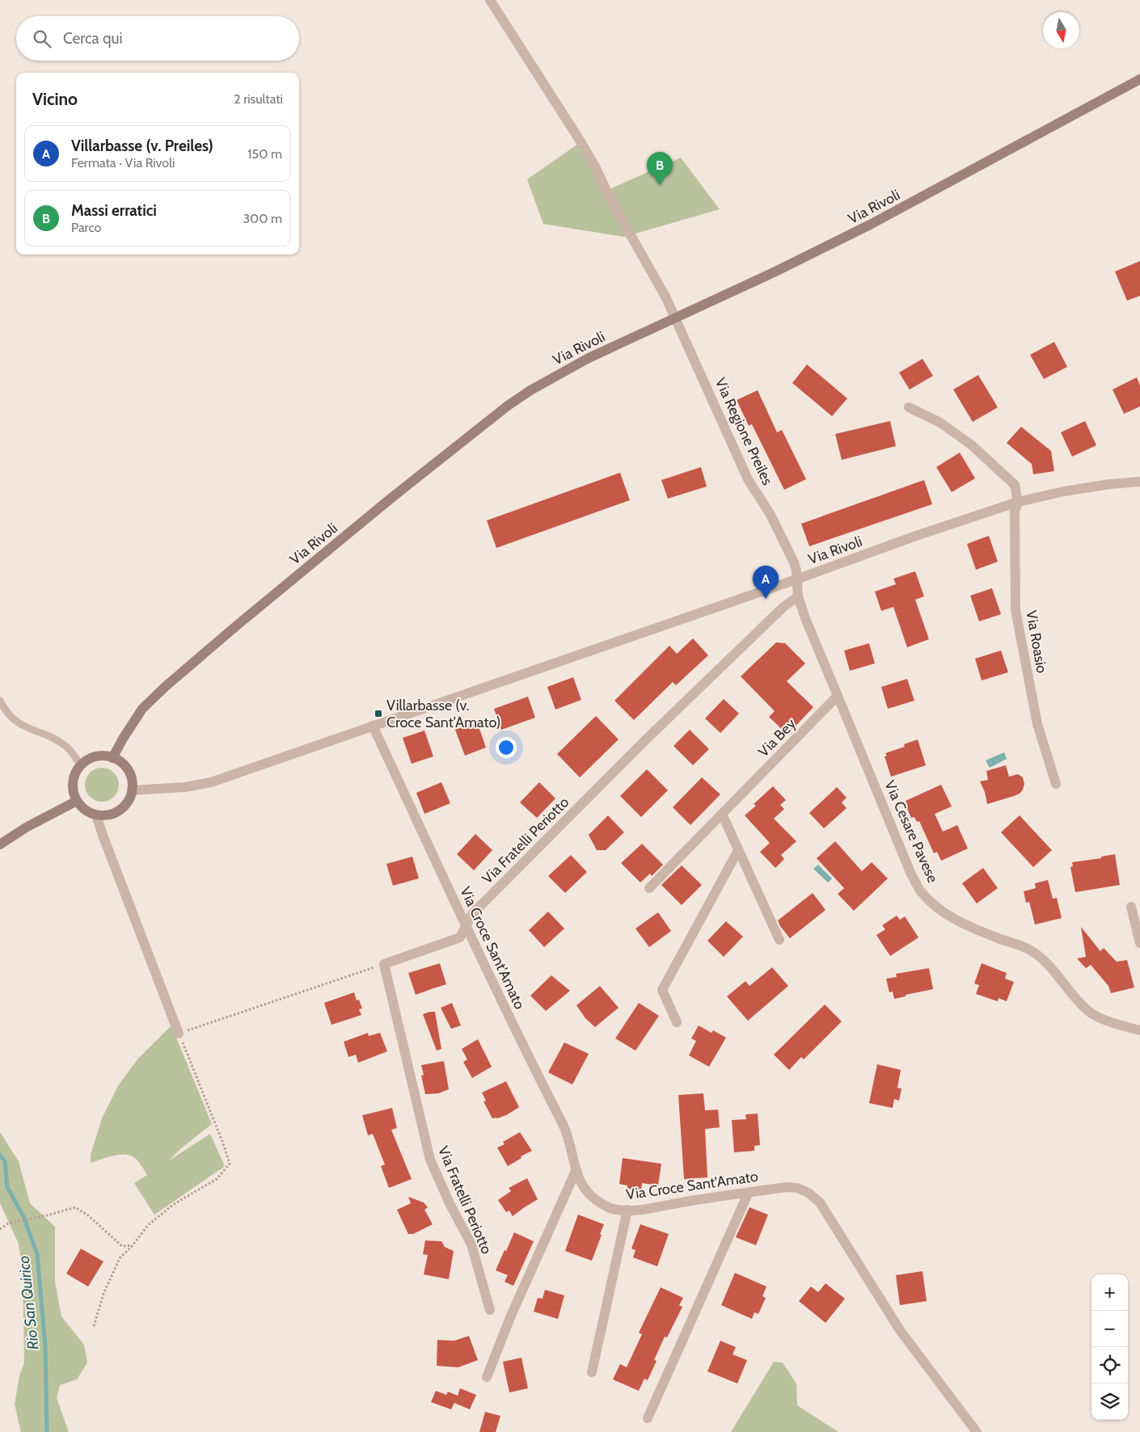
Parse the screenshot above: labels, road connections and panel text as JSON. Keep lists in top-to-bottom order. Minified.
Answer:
{"streets":{"street":["Via Rivoli","Via Regione Preiles","Via Roasio","Via Bey","Via Cesare Pavese","Via Fratelli Periotto","Via Croce Sant'Amato"]},"crossings":[["Via Rivoli","Via Regione Preiles"],["Via Rivoli","Via Roasio"],["Via Rivoli","Via Croce Sant'Amato"],["Via Bey","Via Cesare Pavese"],["Via Fratelli Periotto","Via Croce Sant'Amato"]],"water":["Rio San Quirico"],"places":{"transit":["Villarbasse (v. Croce Sant'Amato)"]},"north":"bottom","page":{"search":"Cerca qui","heading":["Vicino","2 risultati"],"list":[{"mark":"A","name":"Villarbasse (v. Preiles)","note":"Fermata · Via Rivoli","value":"150 m"},{"mark":"B","name":"Massi erratici","note":"Parco","value":"300 m"}],"pins":["B","A"],"map_buttons":["+","−"]}}
